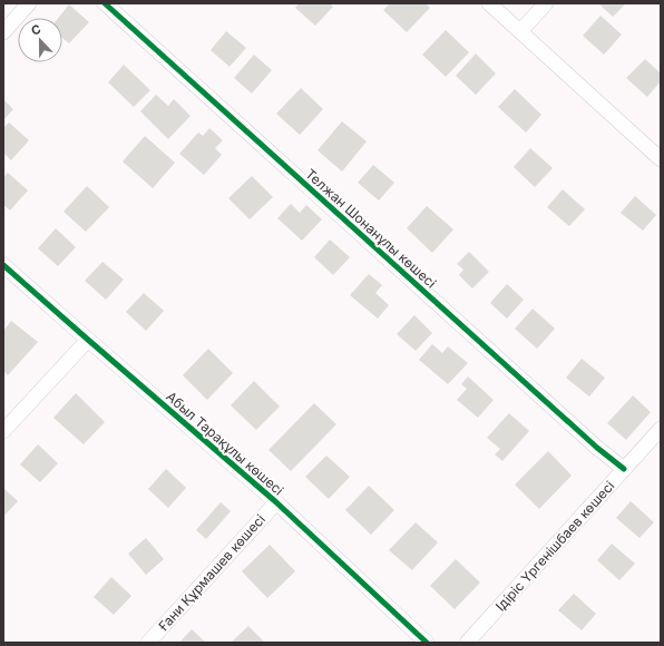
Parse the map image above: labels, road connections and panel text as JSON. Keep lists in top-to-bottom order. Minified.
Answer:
{"streets":{"street":["Телжан Шонанұлы көшесі","Абыл Тарақұлы көшесі","Ідіріс Үргенішбаев көшесі","Ғани Құрмашев көшесі"]},"crossings":[["Телжан Шонанұлы көшесі","Ідіріс Үргенішбаев көшесі"],["Абыл Тарақұлы көшесі","Ғани Құрмашев көшесі"]],"north":"top"}
